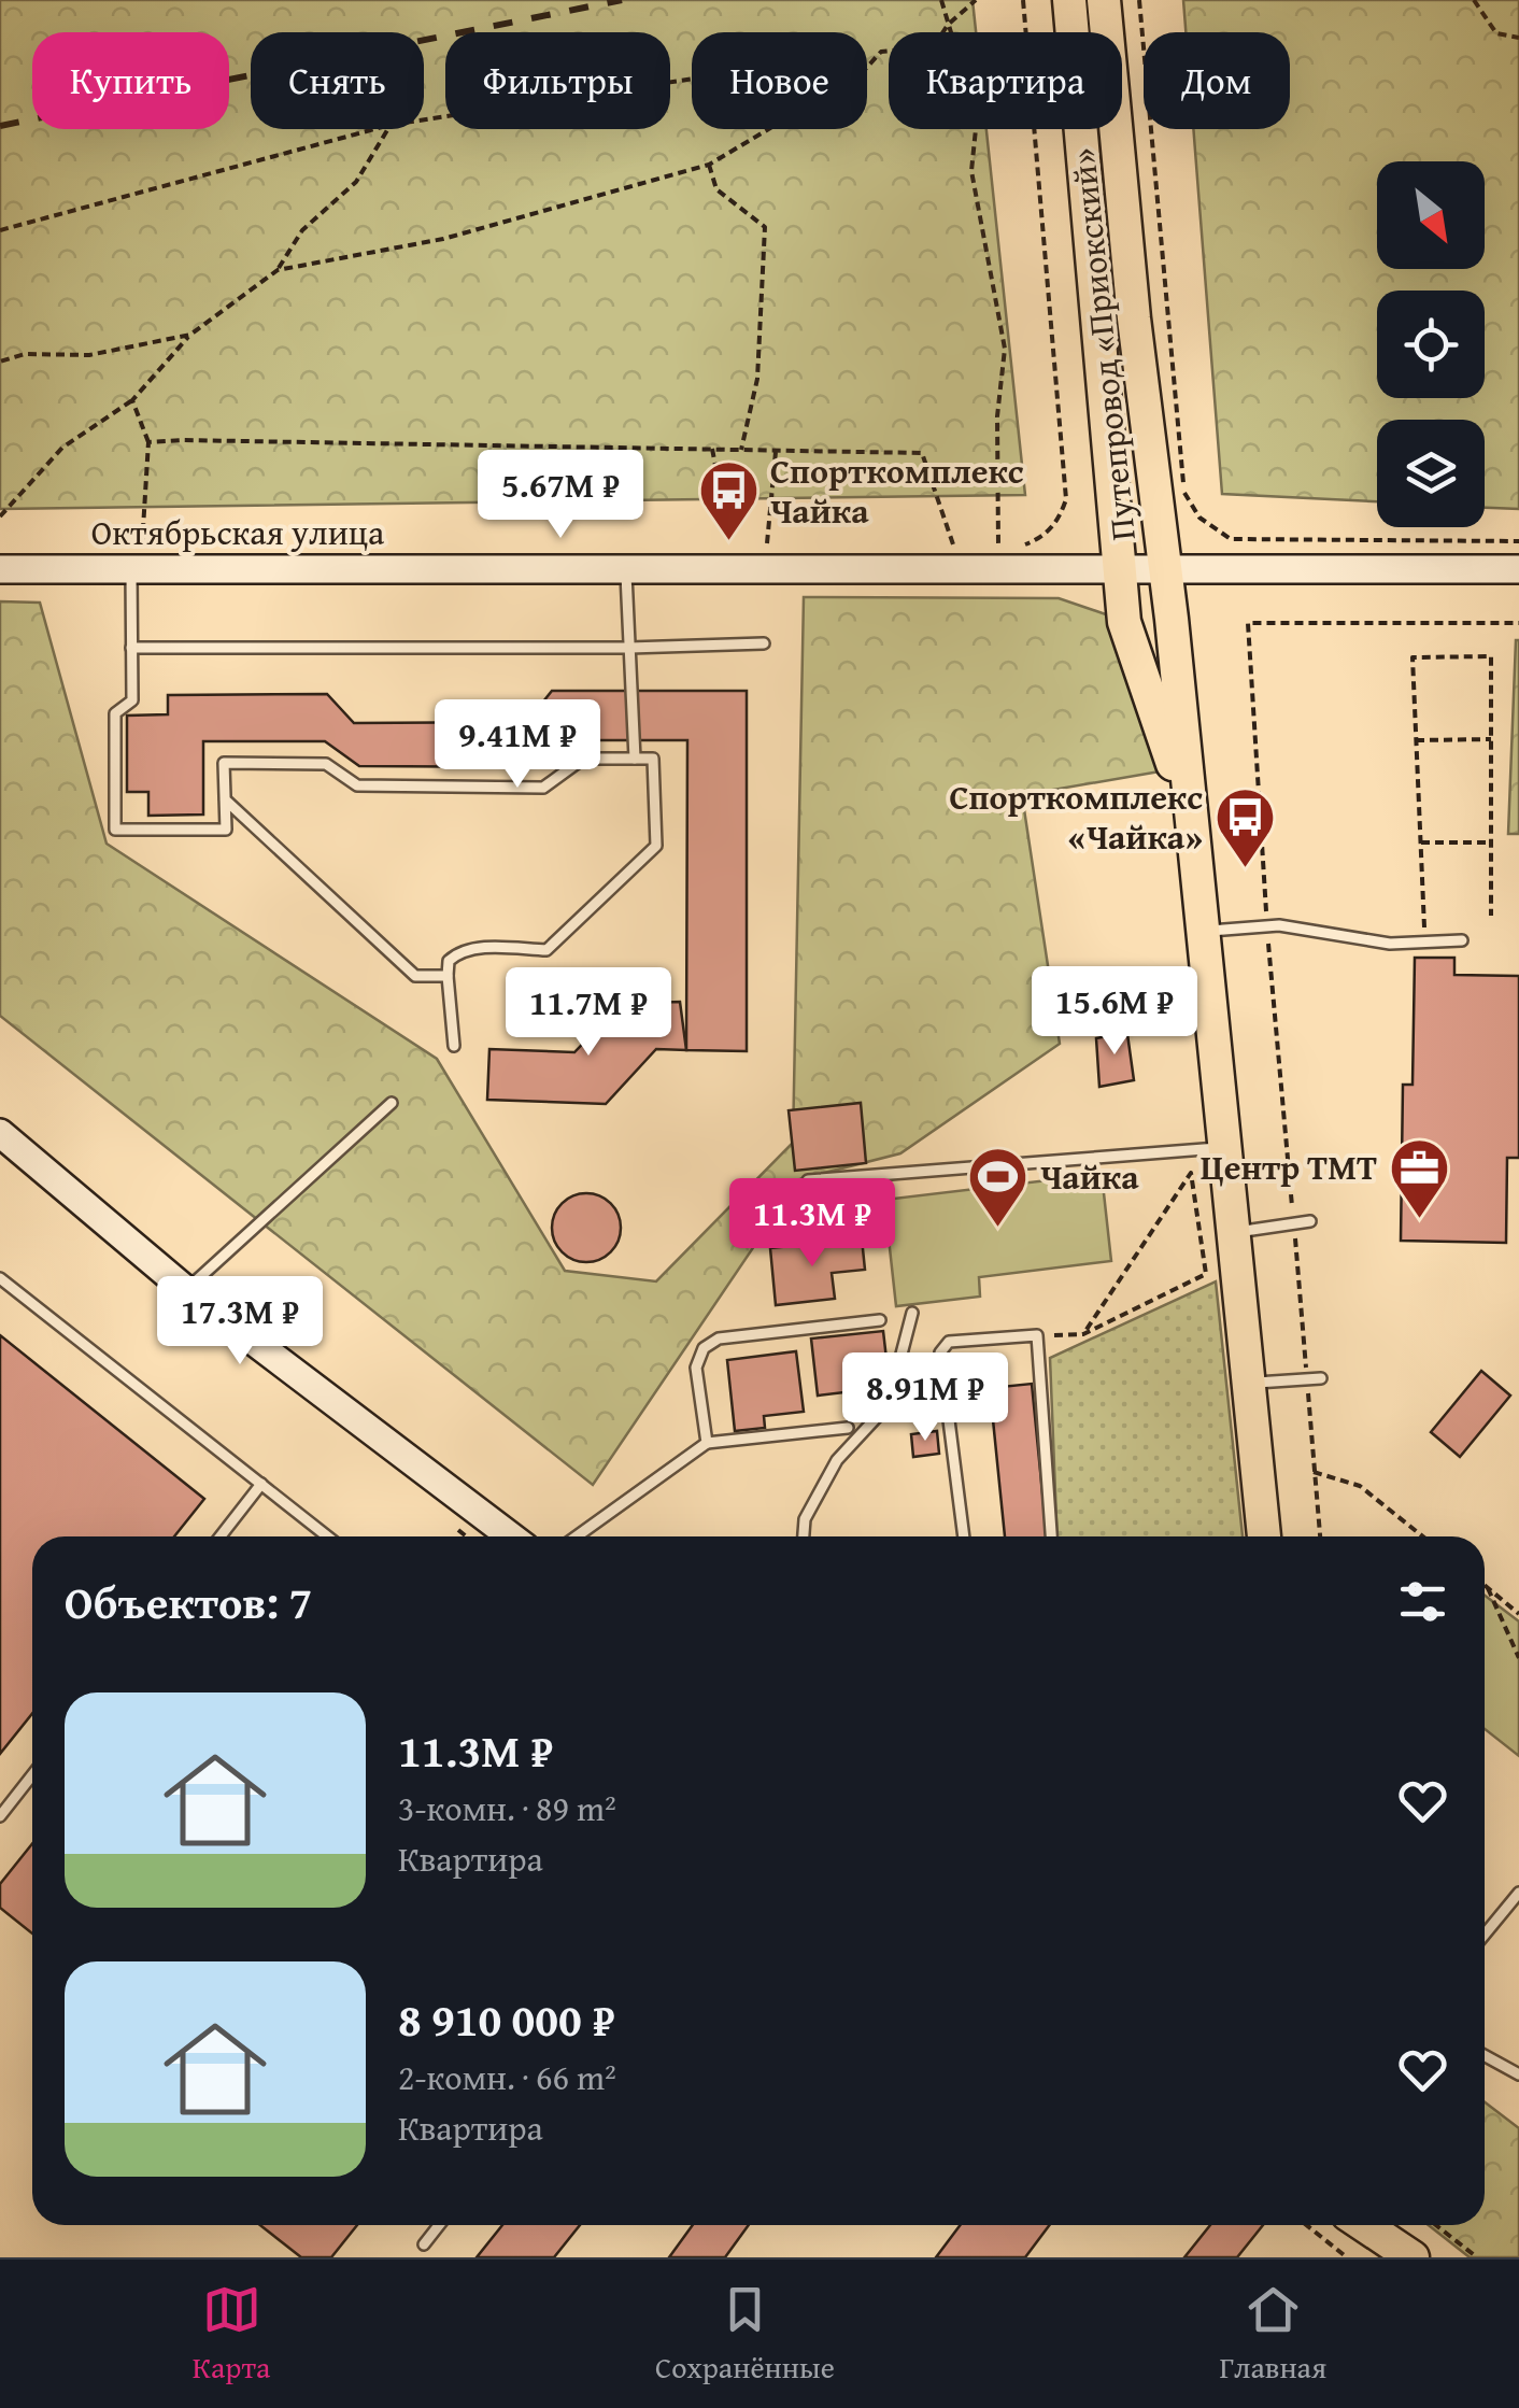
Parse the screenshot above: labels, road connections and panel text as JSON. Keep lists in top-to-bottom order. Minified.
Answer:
{"streets":{"main road":["Путепровод «Приокский»"],"street":["Октябрьская улица"]},"crossings":[["Путепровод «Приокский»","Октябрьская улица"]],"places":{"bus stop":["Спорткомплекс Чайка","Спорткомплекс «Чайка»"],"office":["Центр ТМТ"],"sports":["Чайка"]},"north":"bottom right","page":{"chip":["Купить","Снять","Фильтры","Новое","Квартира","Дом"],"price":["5.67M ₽","9.41M ₽","15.6M ₽","11.7M ₽","11.3M ₽","17.3M ₽","8.91M ₽"],"heading":"Объектов: 7","list":[{"name":"11.3M ₽","note":"3-комн. · 89 m² · Квартира"},{"name":"8 910 000 ₽","note":"2-комн. · 66 m² · Квартира"}],"tabs":["Карта","Сохранённые","Главная"]}}
